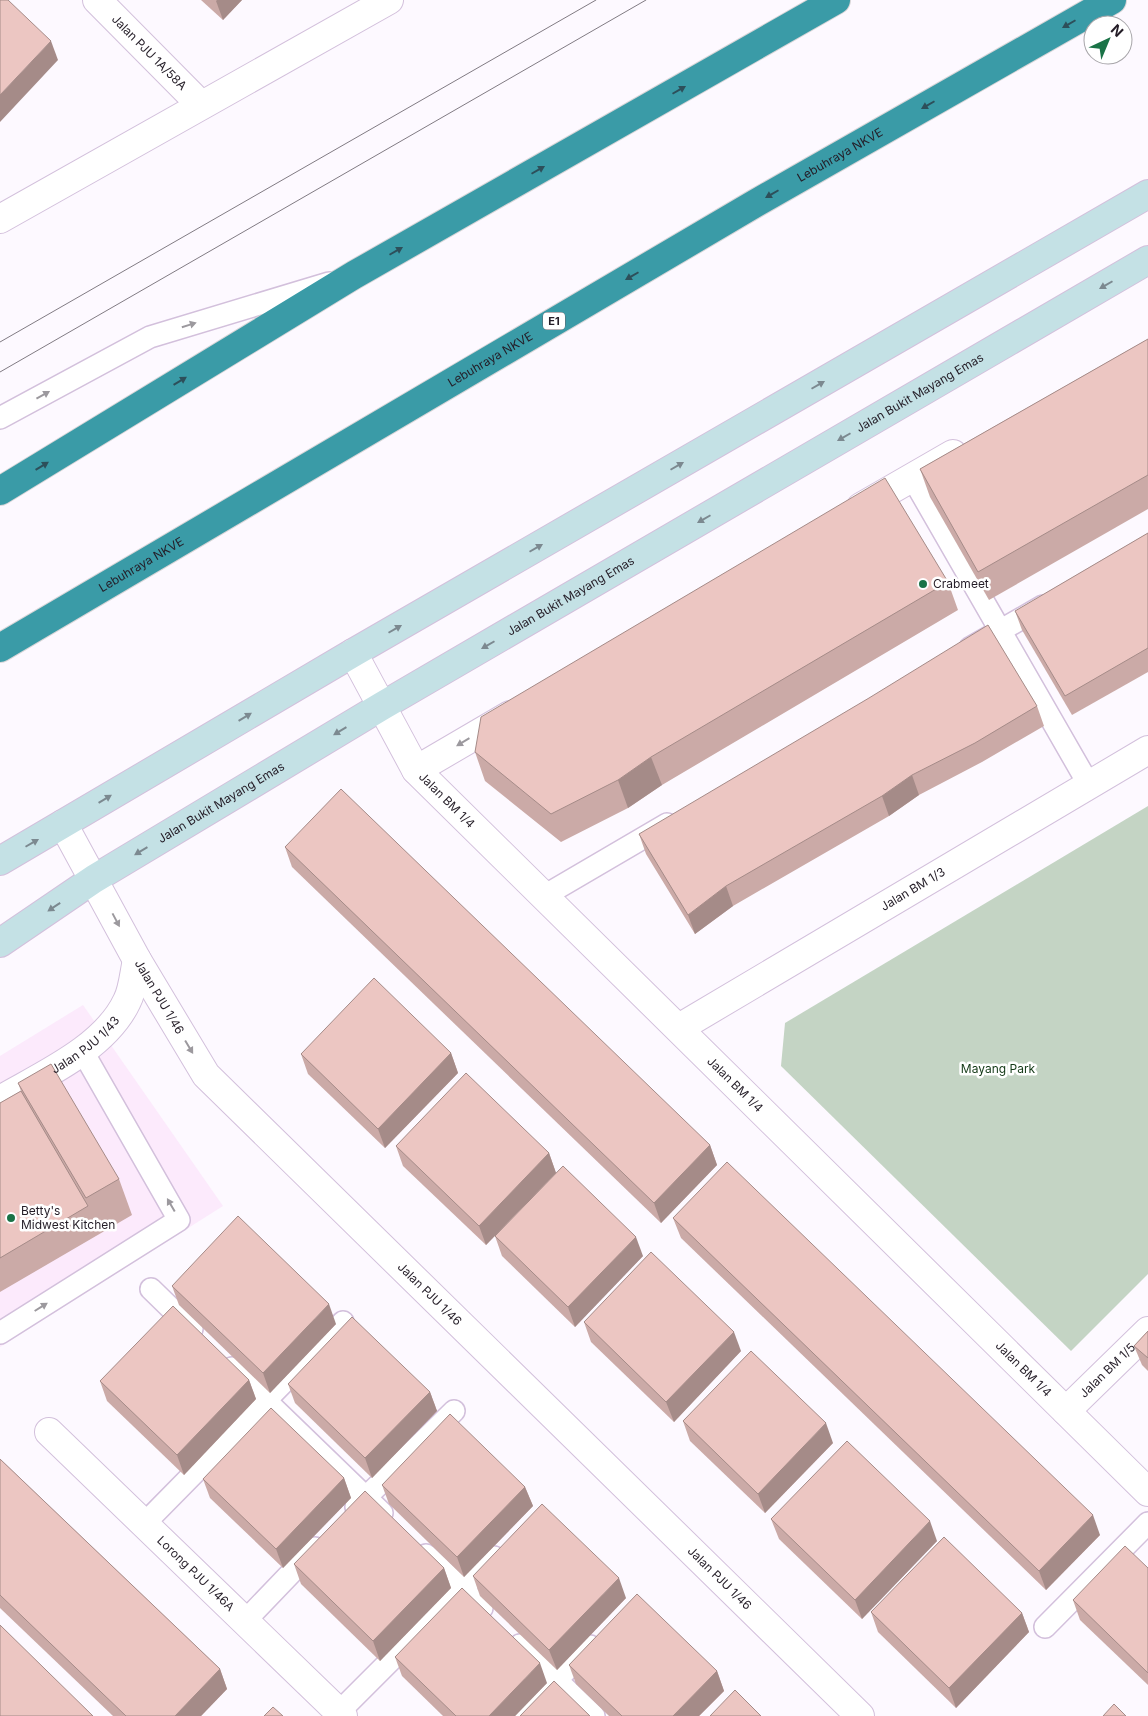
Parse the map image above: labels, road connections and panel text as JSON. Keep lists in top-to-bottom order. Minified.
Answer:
{"streets":{"highway":["Lebuhraya NKVE","E1"],"main road":["Jalan Bukit Mayang Emas"],"street":["Jalan PJU 1A/58A","Jalan BM 1/4","Jalan BM 1/3","Jalan PJU 1/46","Jalan PJU 1/43","Jalan BM 1/5","Lorong PJU 1/46A"]},"crossings":[["Jalan Bukit Mayang Emas","Jalan BM 1/4"],["Jalan Bukit Mayang Emas","Jalan PJU 1/46"],["Jalan BM 1/4","Jalan BM 1/3"],["Jalan BM 1/4","Jalan BM 1/5"],["Jalan PJU 1/46","Jalan PJU 1/43"]],"one_way":["Jalan PJU 1/46"],"parks":["Mayang Park"],"places":["Crabmeet","Betty's Midwest Kitchen"],"north":"top right"}
